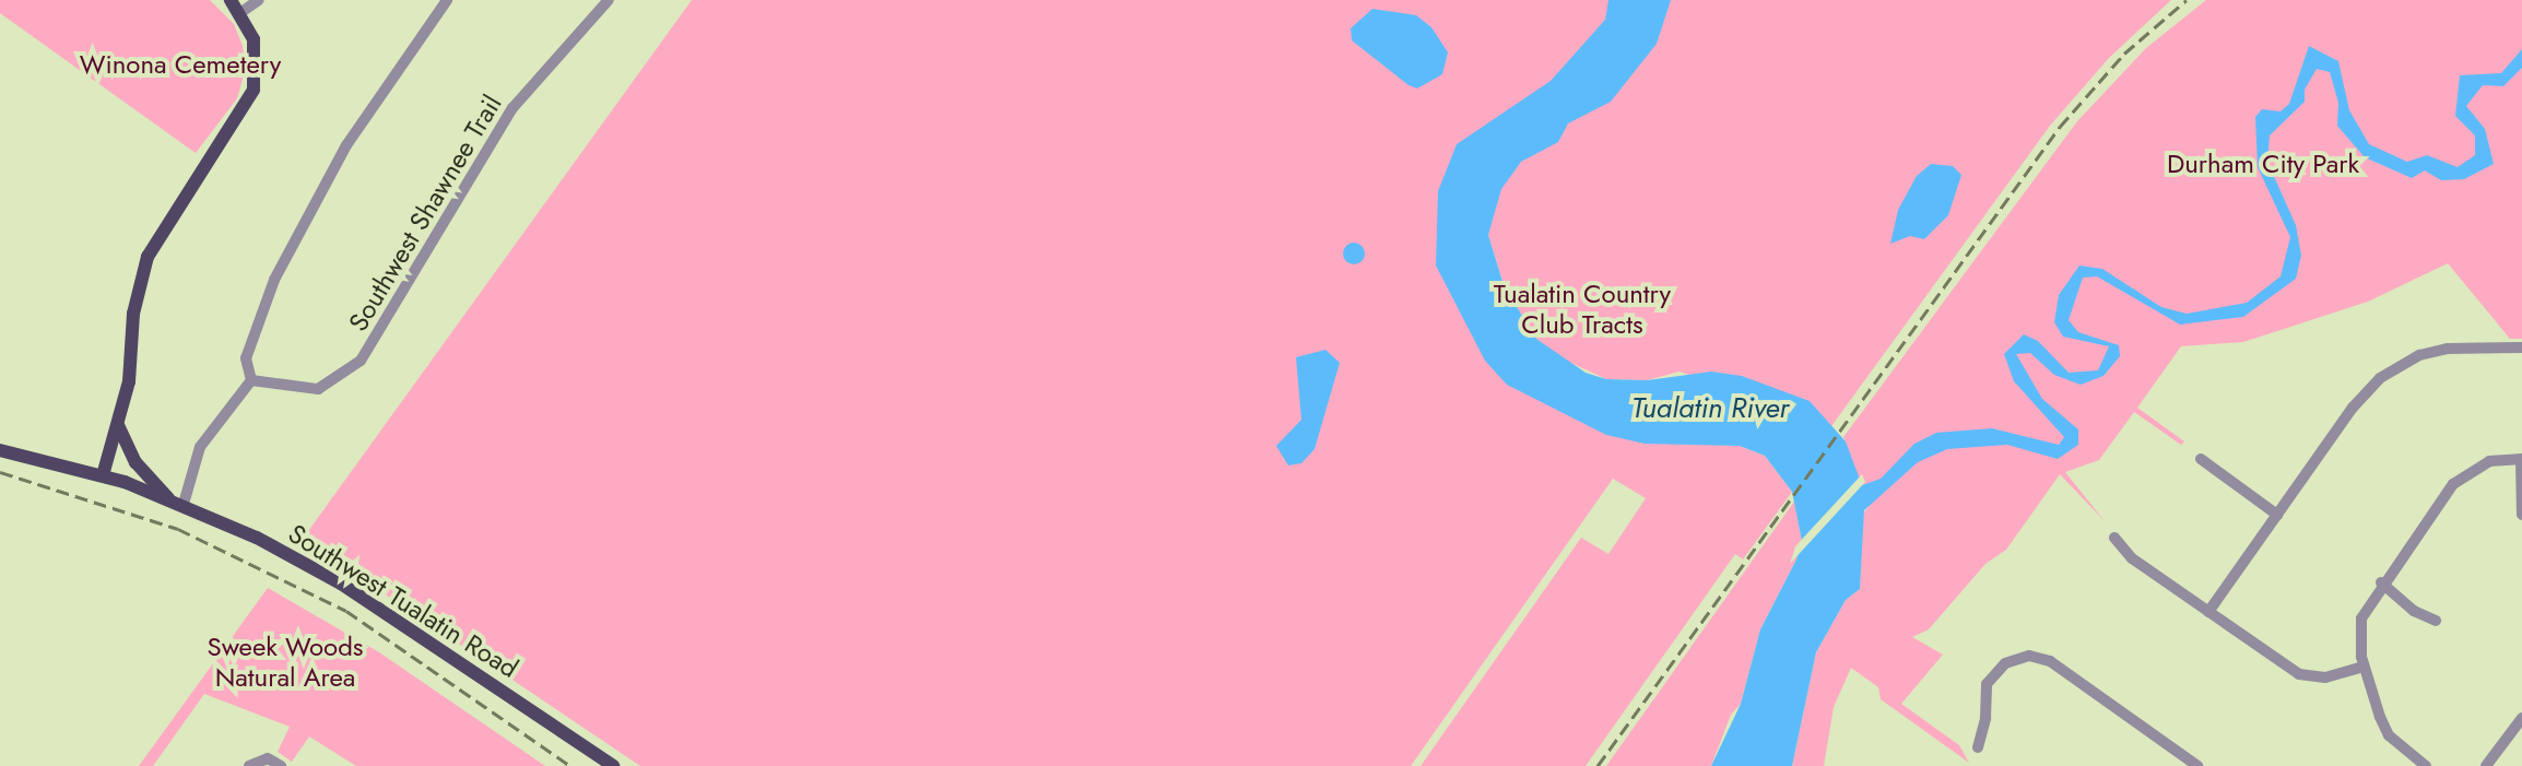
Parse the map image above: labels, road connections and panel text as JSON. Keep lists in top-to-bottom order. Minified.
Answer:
{"streets":{"main road":["Southwest Tualatin Road"],"street":["Southwest Shawnee Trail"]},"water":["Tualatin River"],"parks":["Winona Cemetery","Durham City Park","Tualatin Country Club Tracts","Sweek Woods Natural Area"]}
